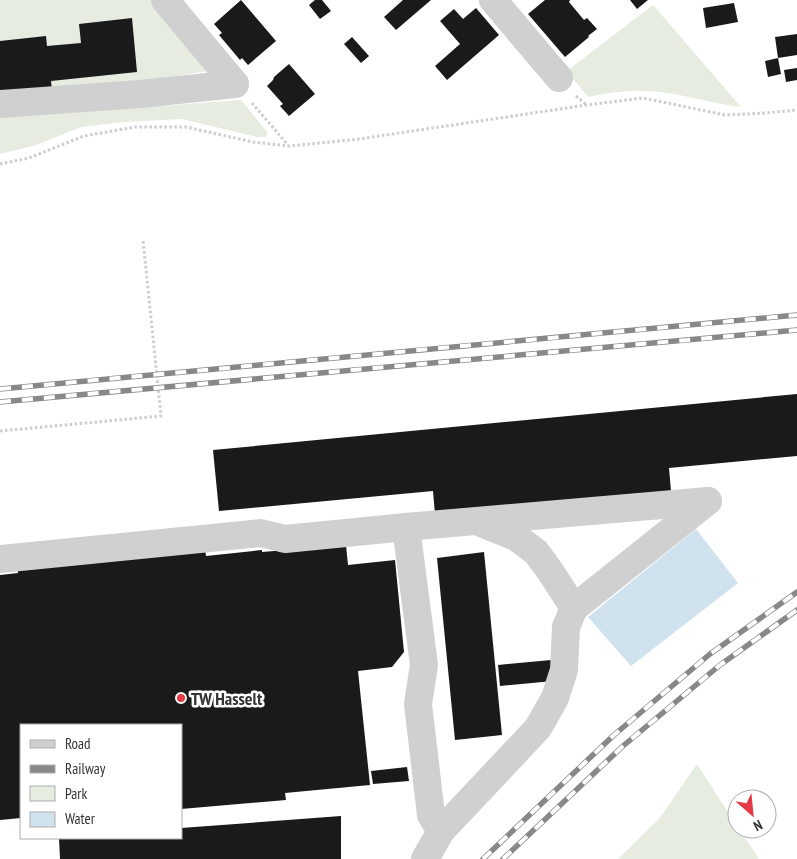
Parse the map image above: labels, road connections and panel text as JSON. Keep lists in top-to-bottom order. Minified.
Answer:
{"places":["TW Hasselt"],"legend":["Road","Railway","Park","Water"],"north":"bottom right"}
